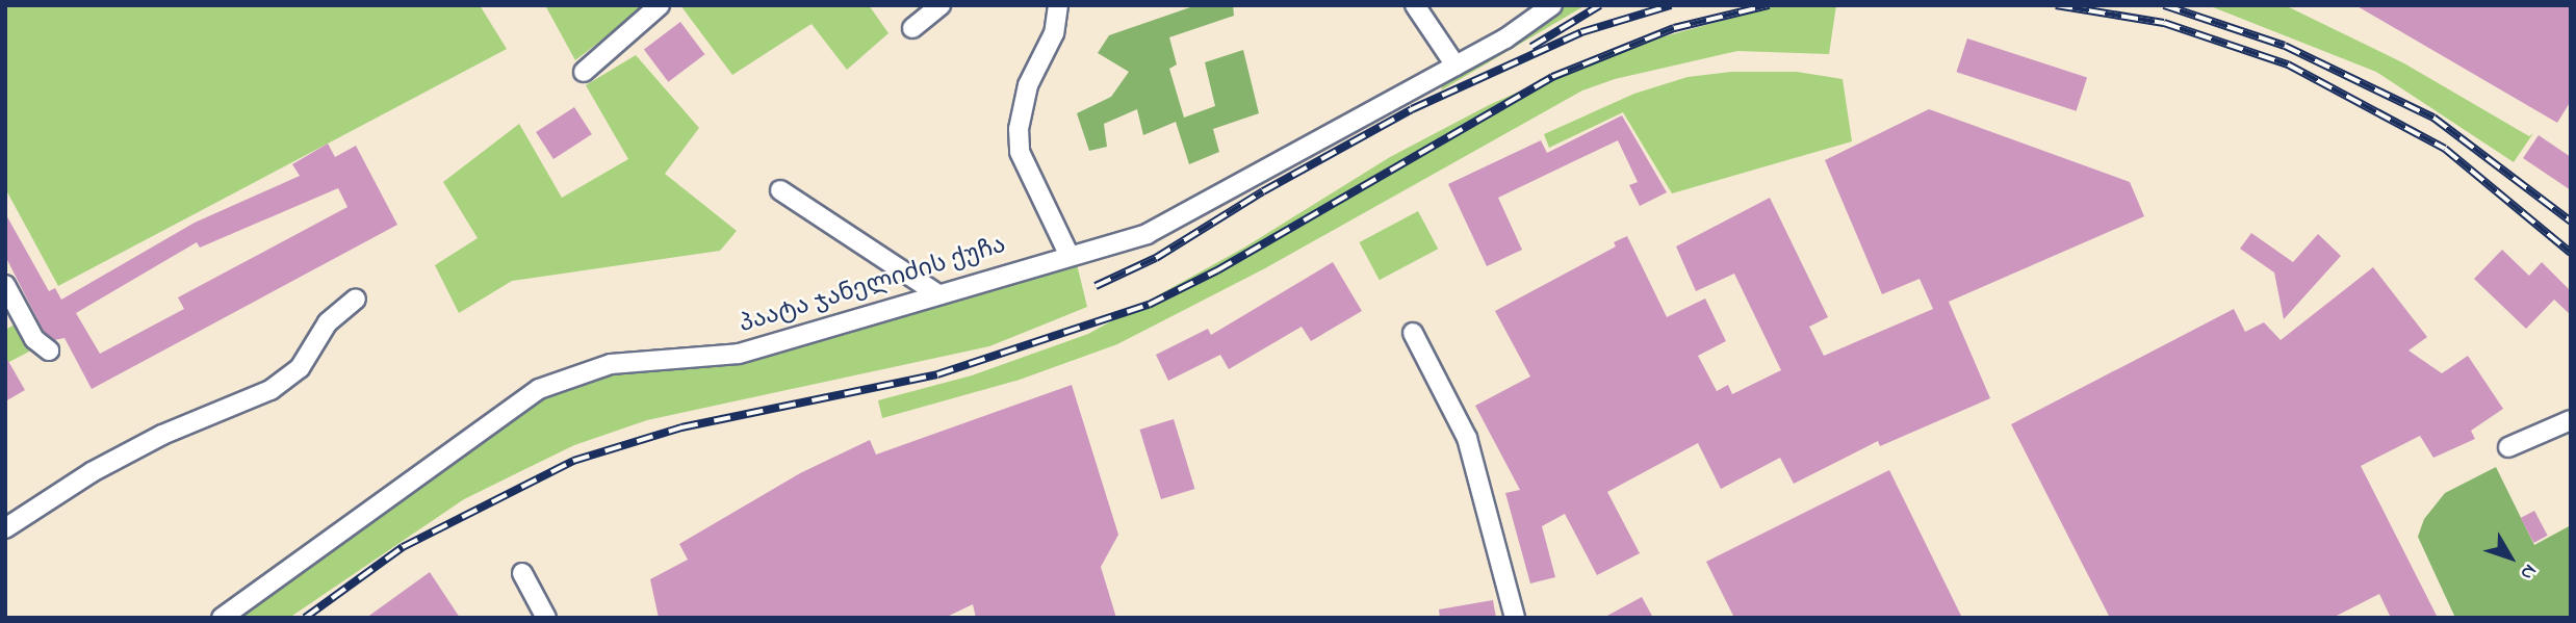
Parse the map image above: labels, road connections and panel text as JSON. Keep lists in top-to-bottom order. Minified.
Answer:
{"streets":{"street":["პაატა ჯანელიძის ქუჩა"]},"north":"bottom right"}
